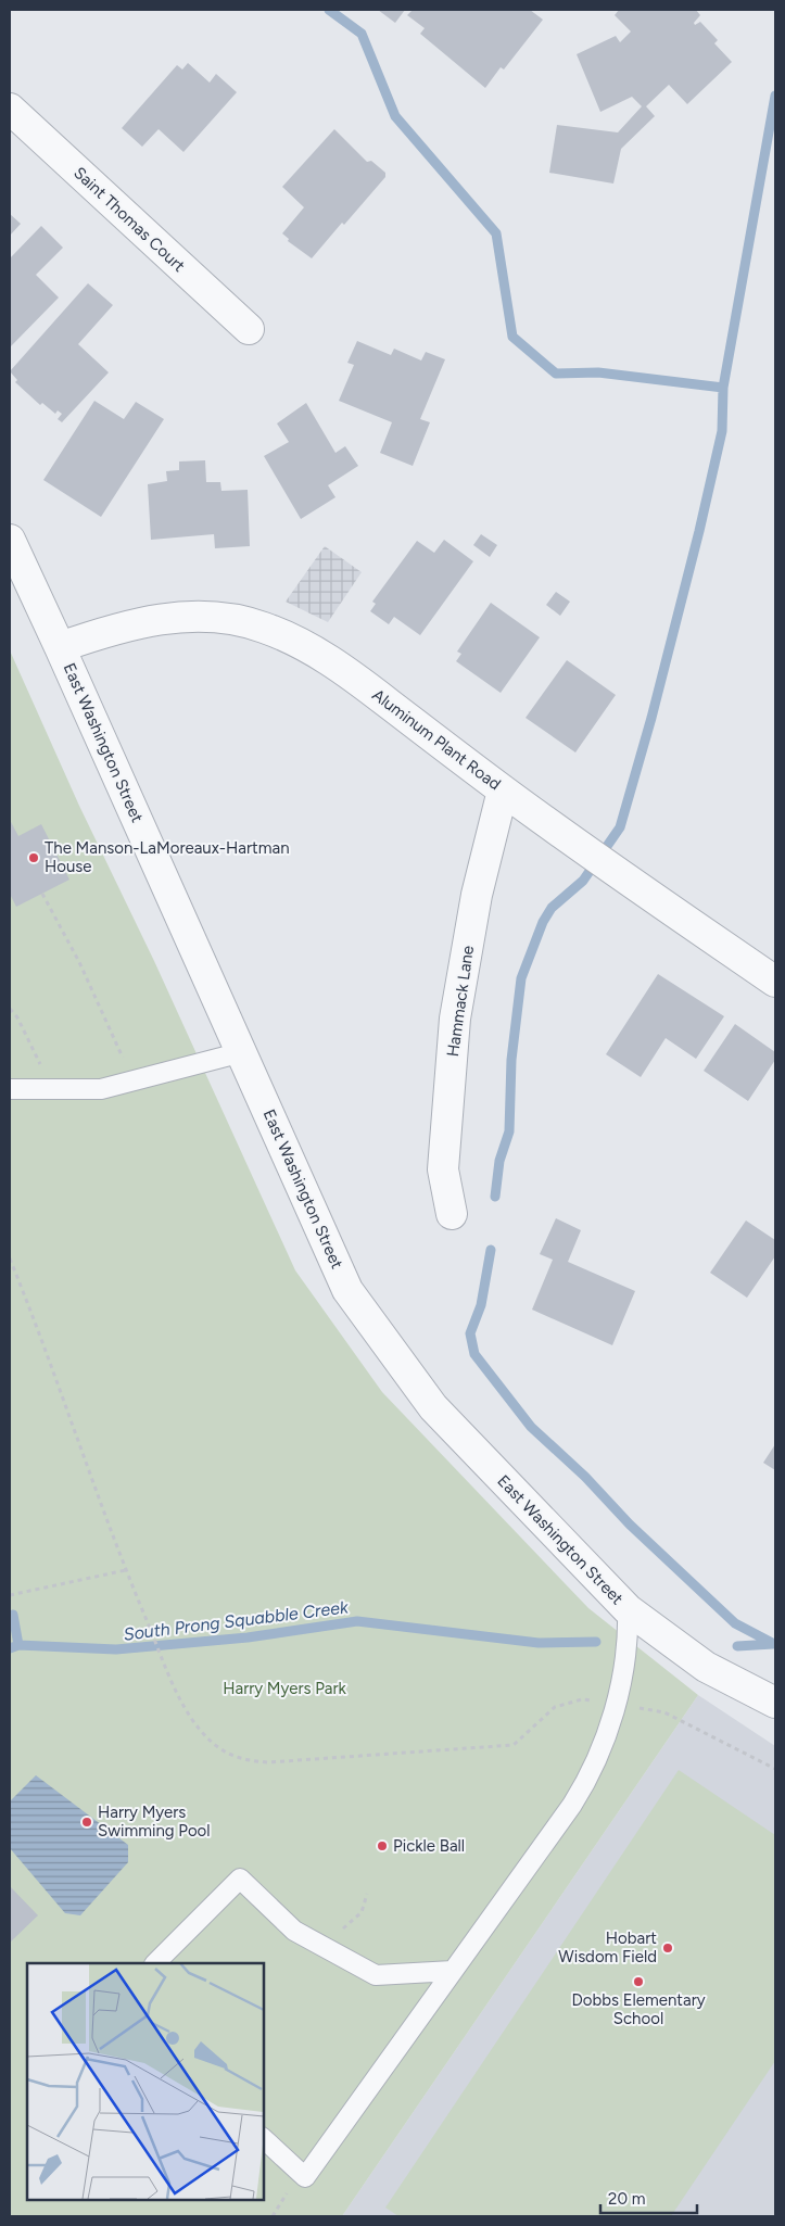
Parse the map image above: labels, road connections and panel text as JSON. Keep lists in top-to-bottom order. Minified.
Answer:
{"streets":{"street":["Saint Thomas Court","Aluminum Plant Road","East Washington Street","Hammack Lane"]},"crossings":[["Aluminum Plant Road","East Washington Street"],["Aluminum Plant Road","Hammack Lane"]],"water":["South Prong Squabble Creek"],"parks":["Harry Myers Park"],"places":["The Manson-LaMoreaux-Hartman House","Harry Myers Swimming Pool","Pickle Ball","Hobart Wisdom Field","Dobbs Elementary School"],"scale_bar":"20 m"}
